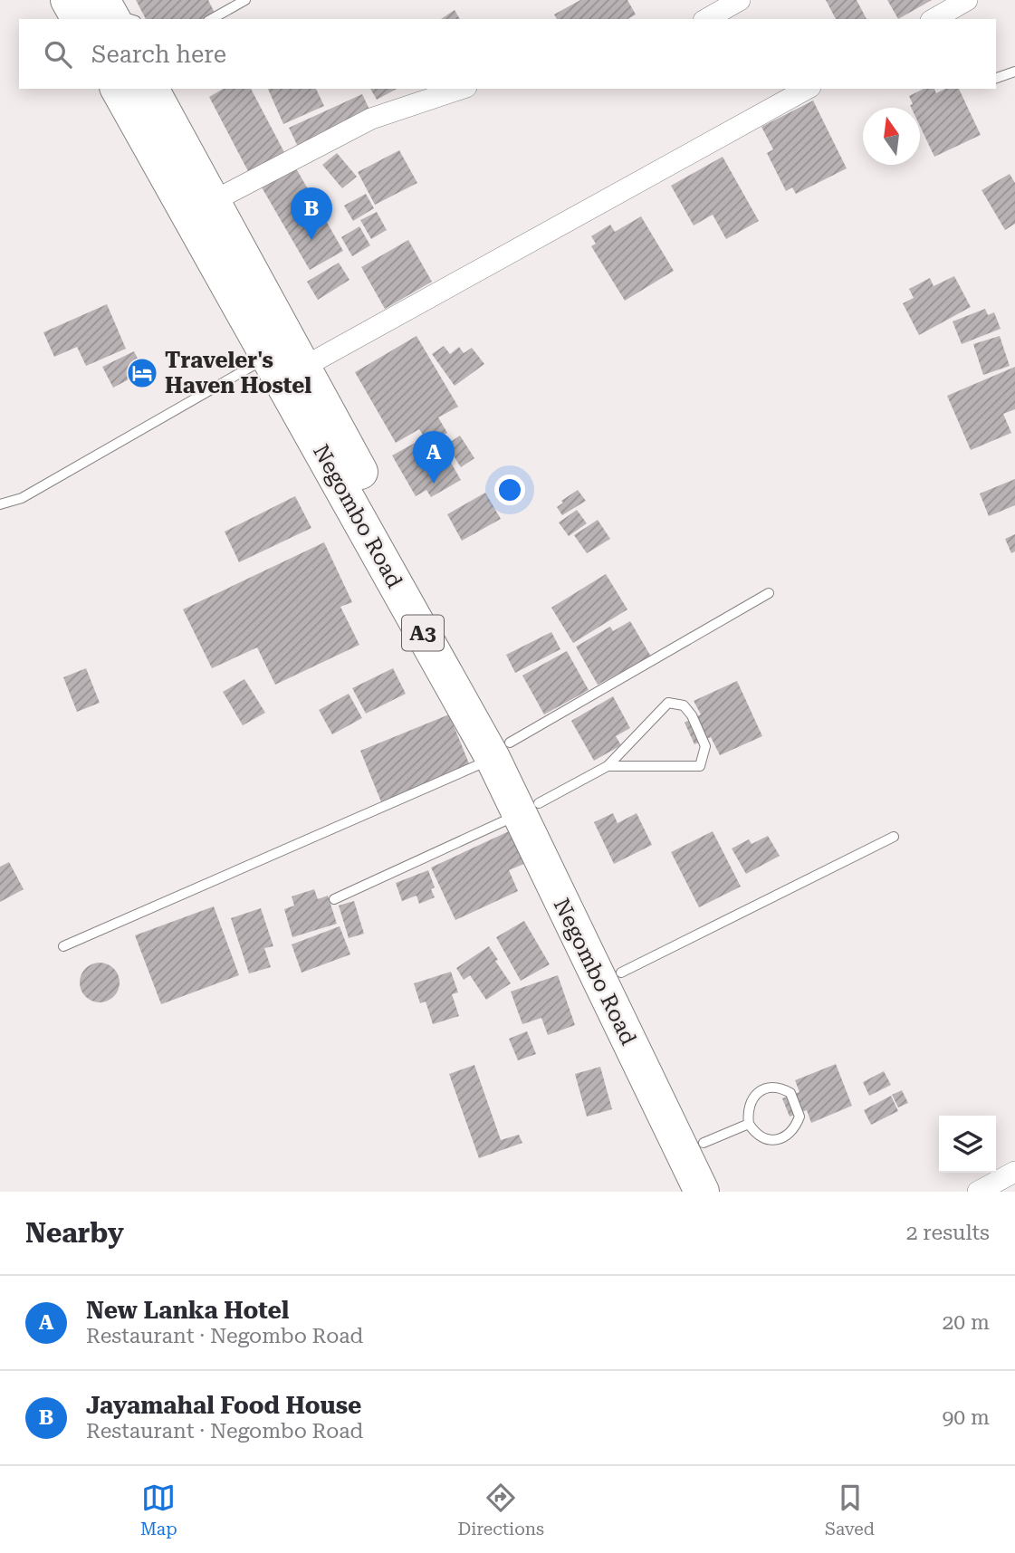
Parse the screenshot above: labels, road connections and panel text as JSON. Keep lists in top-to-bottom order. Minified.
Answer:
{"streets":{"highway":["Negombo Road","A3"]},"places":{"hotel":["Traveler's Haven Hostel"]},"north":"top","page":{"search":"Search here","pins":["B","A"],"heading":["Nearby","2 results"],"list":[{"mark":"A","name":"New Lanka Hotel","note":"Restaurant · Negombo Road","value":"20 m"},{"mark":"B","name":"Jayamahal Food House","note":"Restaurant · Negombo Road","value":"90 m"}],"nav":["Map","Directions","Saved"]}}
